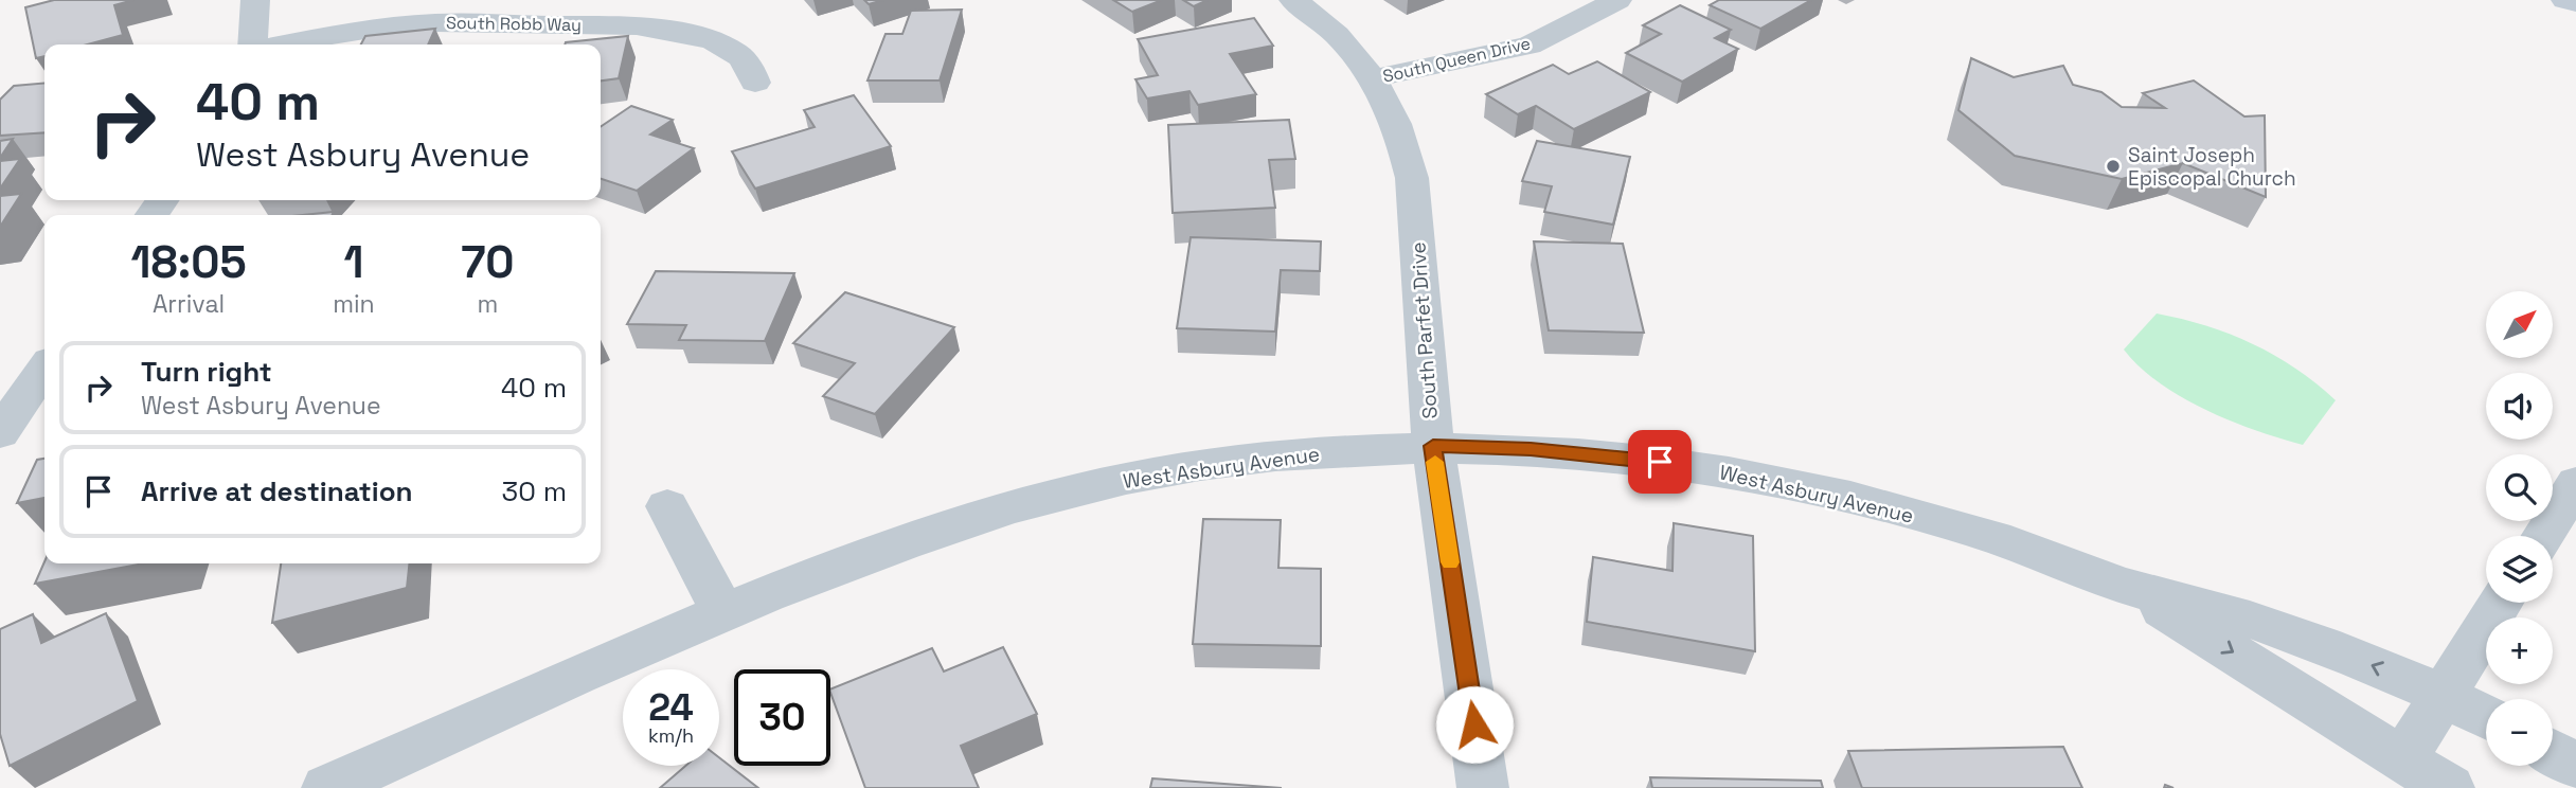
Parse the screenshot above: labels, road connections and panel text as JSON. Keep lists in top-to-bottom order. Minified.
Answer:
{"streets":{"street":["South Robb Way","South Queen Drive","South Parfet Drive","West Asbury Avenue"]},"crossings":[["South Queen Drive","South Parfet Drive"],["South Parfet Drive","West Asbury Avenue"]],"places":["Saint Joseph Episcopal Church"],"north":"top right","page":{"turn":["40 m","West Asbury Avenue"],"eta":["18:05","Arrival","1","min","70","m"],"map_buttons":["+","−"],"list":[{"name":"Turn right","note":"West Asbury Avenue","value":"40 m"},{"name":"Arrive at destination","value":"30 m"}],"speed":"24 km/h","limit":"30"}}
